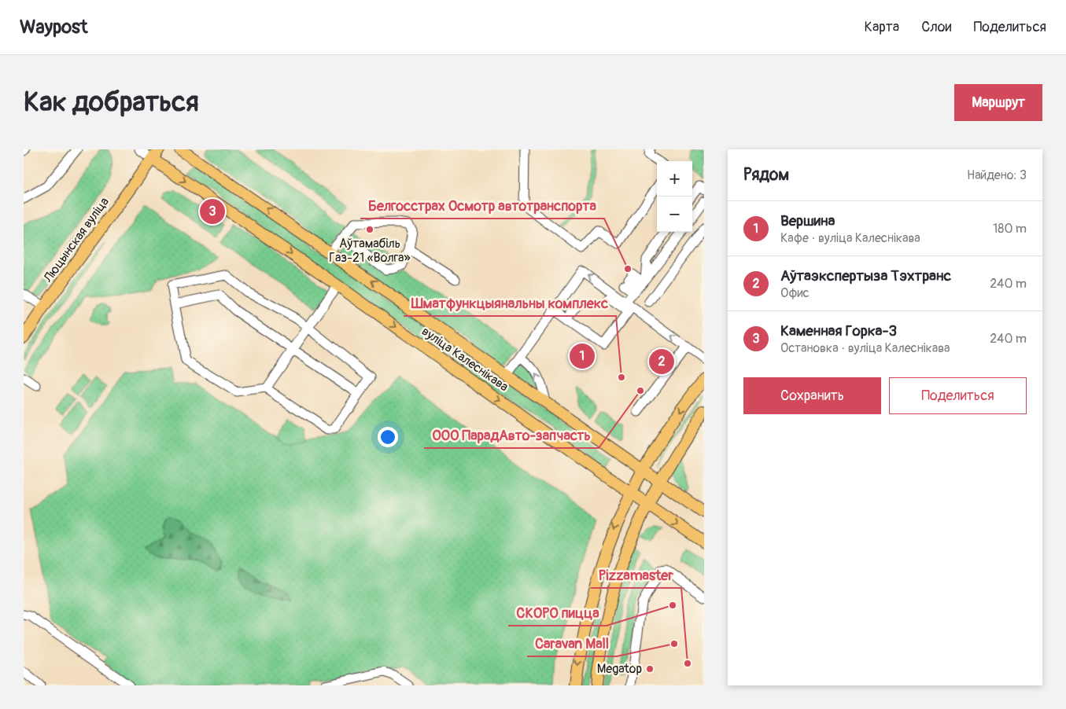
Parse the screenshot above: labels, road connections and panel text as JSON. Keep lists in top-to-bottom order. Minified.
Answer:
{"streets":{"main road":["Люцынская вуліца","вуліца Калеснікава"]},"crossings":[["Люцынская вуліца","вуліца Калеснікава"]],"places":["Аўтамабіль Газ-21 «Волга»","Белгосстрах Осмотр автотранспорта","Шматфункцыянальны комплекс","ООО ПарадАвто-запчасть","СКОРО пицца","Caravan Mall","Pizzamaster","Megatop"],"page":{"header":"Waypost","nav":["Карта","Слои","Поделиться"],"buttons":["Маршрут",["Сохранить","Поделиться"]],"title":"Как добраться","heading":["Рядом","Найдено: 3"],"map_buttons":["+","−"],"pins":["3","1","2"],"list":[{"mark":"1","name":"Вершина","note":"Кафе · вуліца Калеснікава","value":"180 m"},{"mark":"2","name":"Аўтаэкспертыза Тэхтранс","note":"Офис","value":"240 m"},{"mark":"3","name":"Каменная Горка-3","note":"Остановка · вуліца Калеснікава","value":"240 m"}]}}
